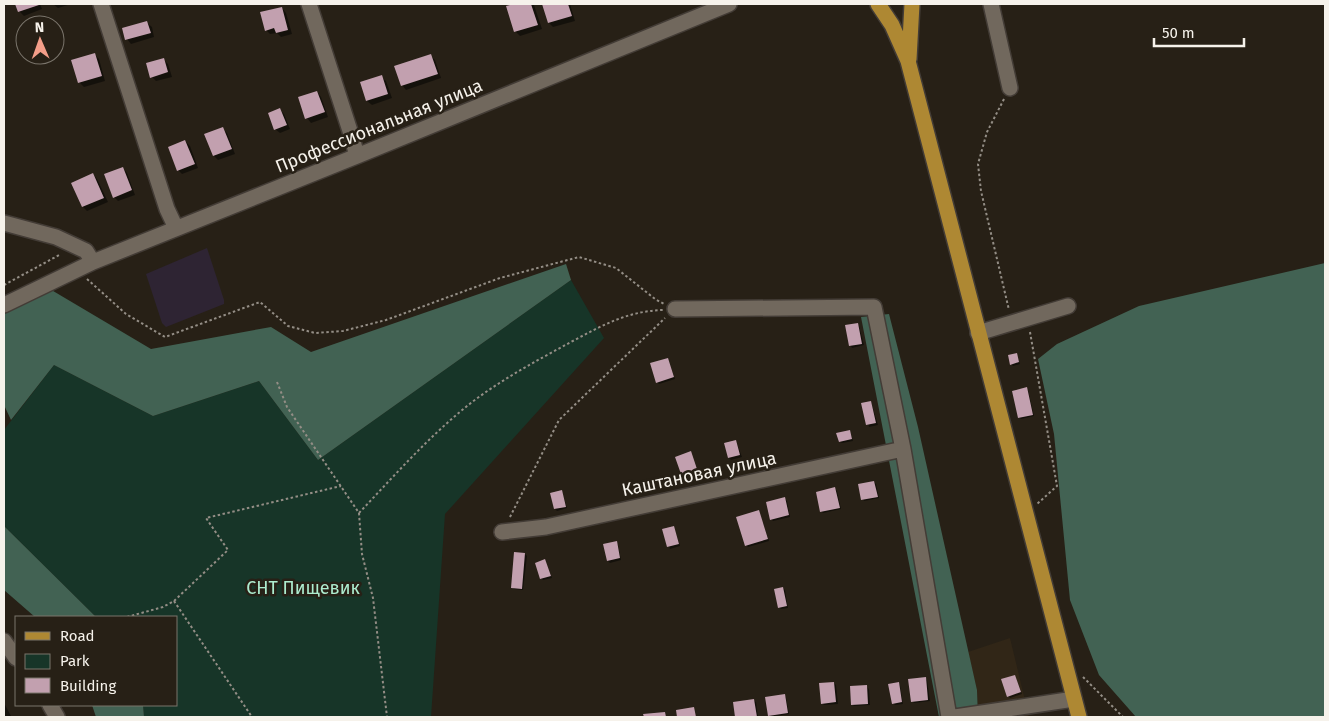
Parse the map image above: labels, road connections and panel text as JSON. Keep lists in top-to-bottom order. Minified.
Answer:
{"streets":{"street":["Профессиональная улица","Каштановая улица"]},"parks":["СНТ Пищевик"],"legend":["Road","Park","Building"],"scale_bar":"50 m","north":"top"}
